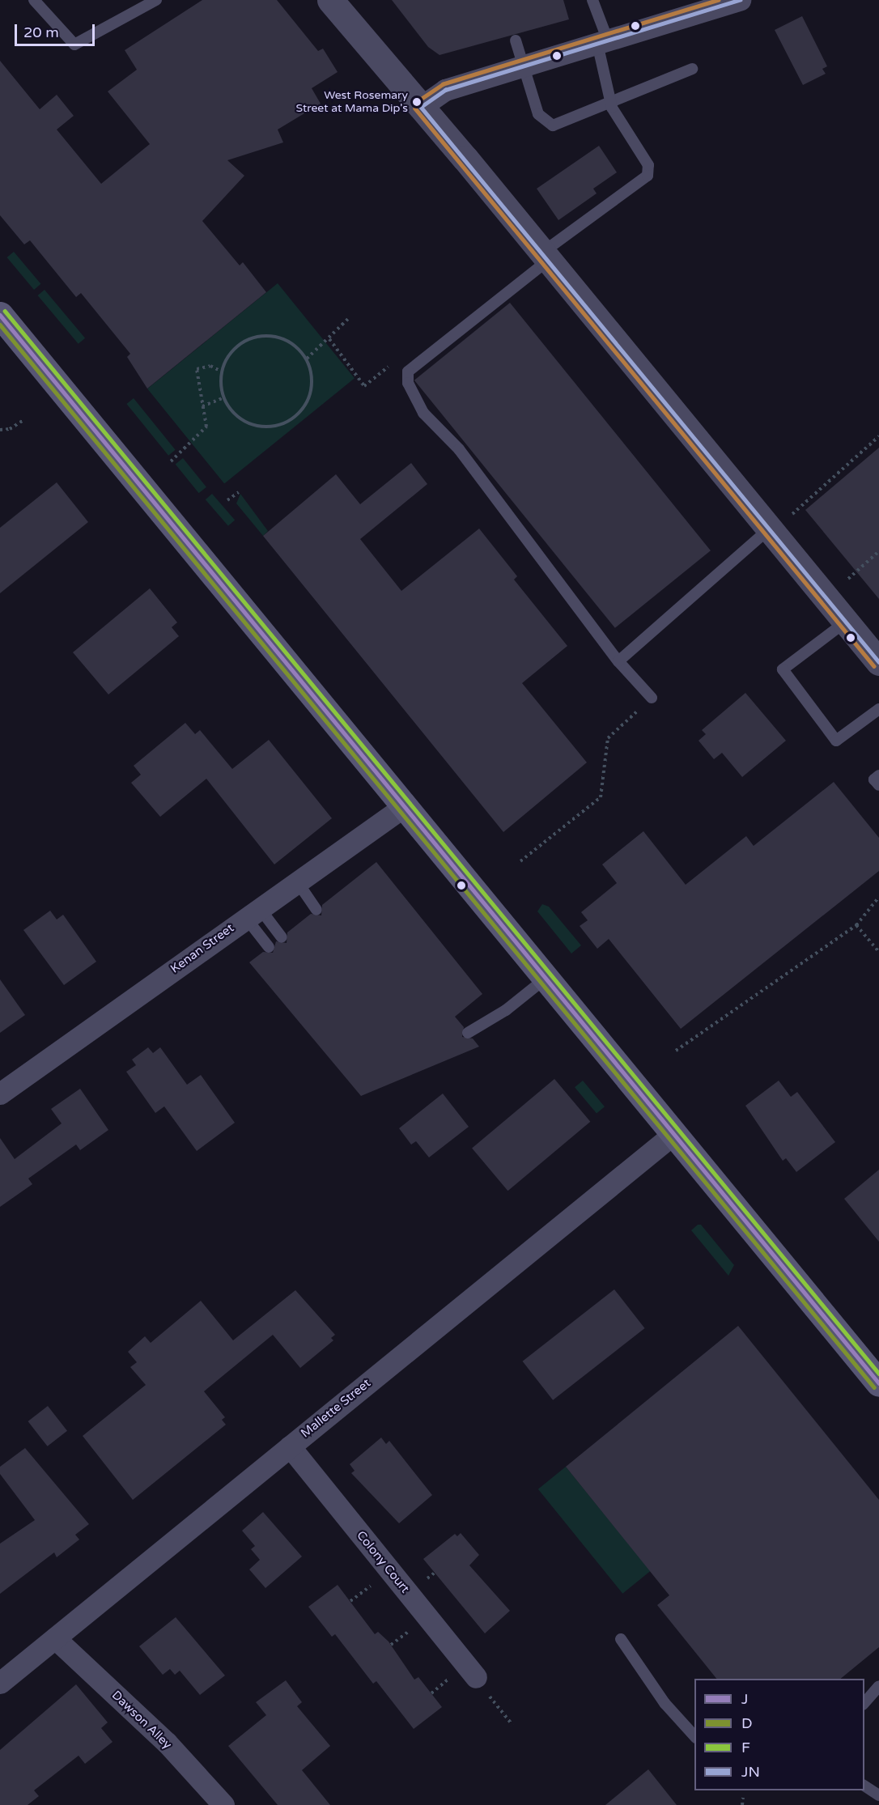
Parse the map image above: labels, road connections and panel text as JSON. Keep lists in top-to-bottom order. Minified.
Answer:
{"streets":{"street":["Kenan Street","Mallette Street","Colony Court","Dawson Alley"]},"crossings":[["Mallette Street","Colony Court"],["Mallette Street","Dawson Alley"]],"places":["West Rosemary Street at Mama Dip's"],"lines":["transit line JN","transit line F","transit line J","transit line D"],"legend":["J","D","F","JN"],"scale_bar":"20 m"}
